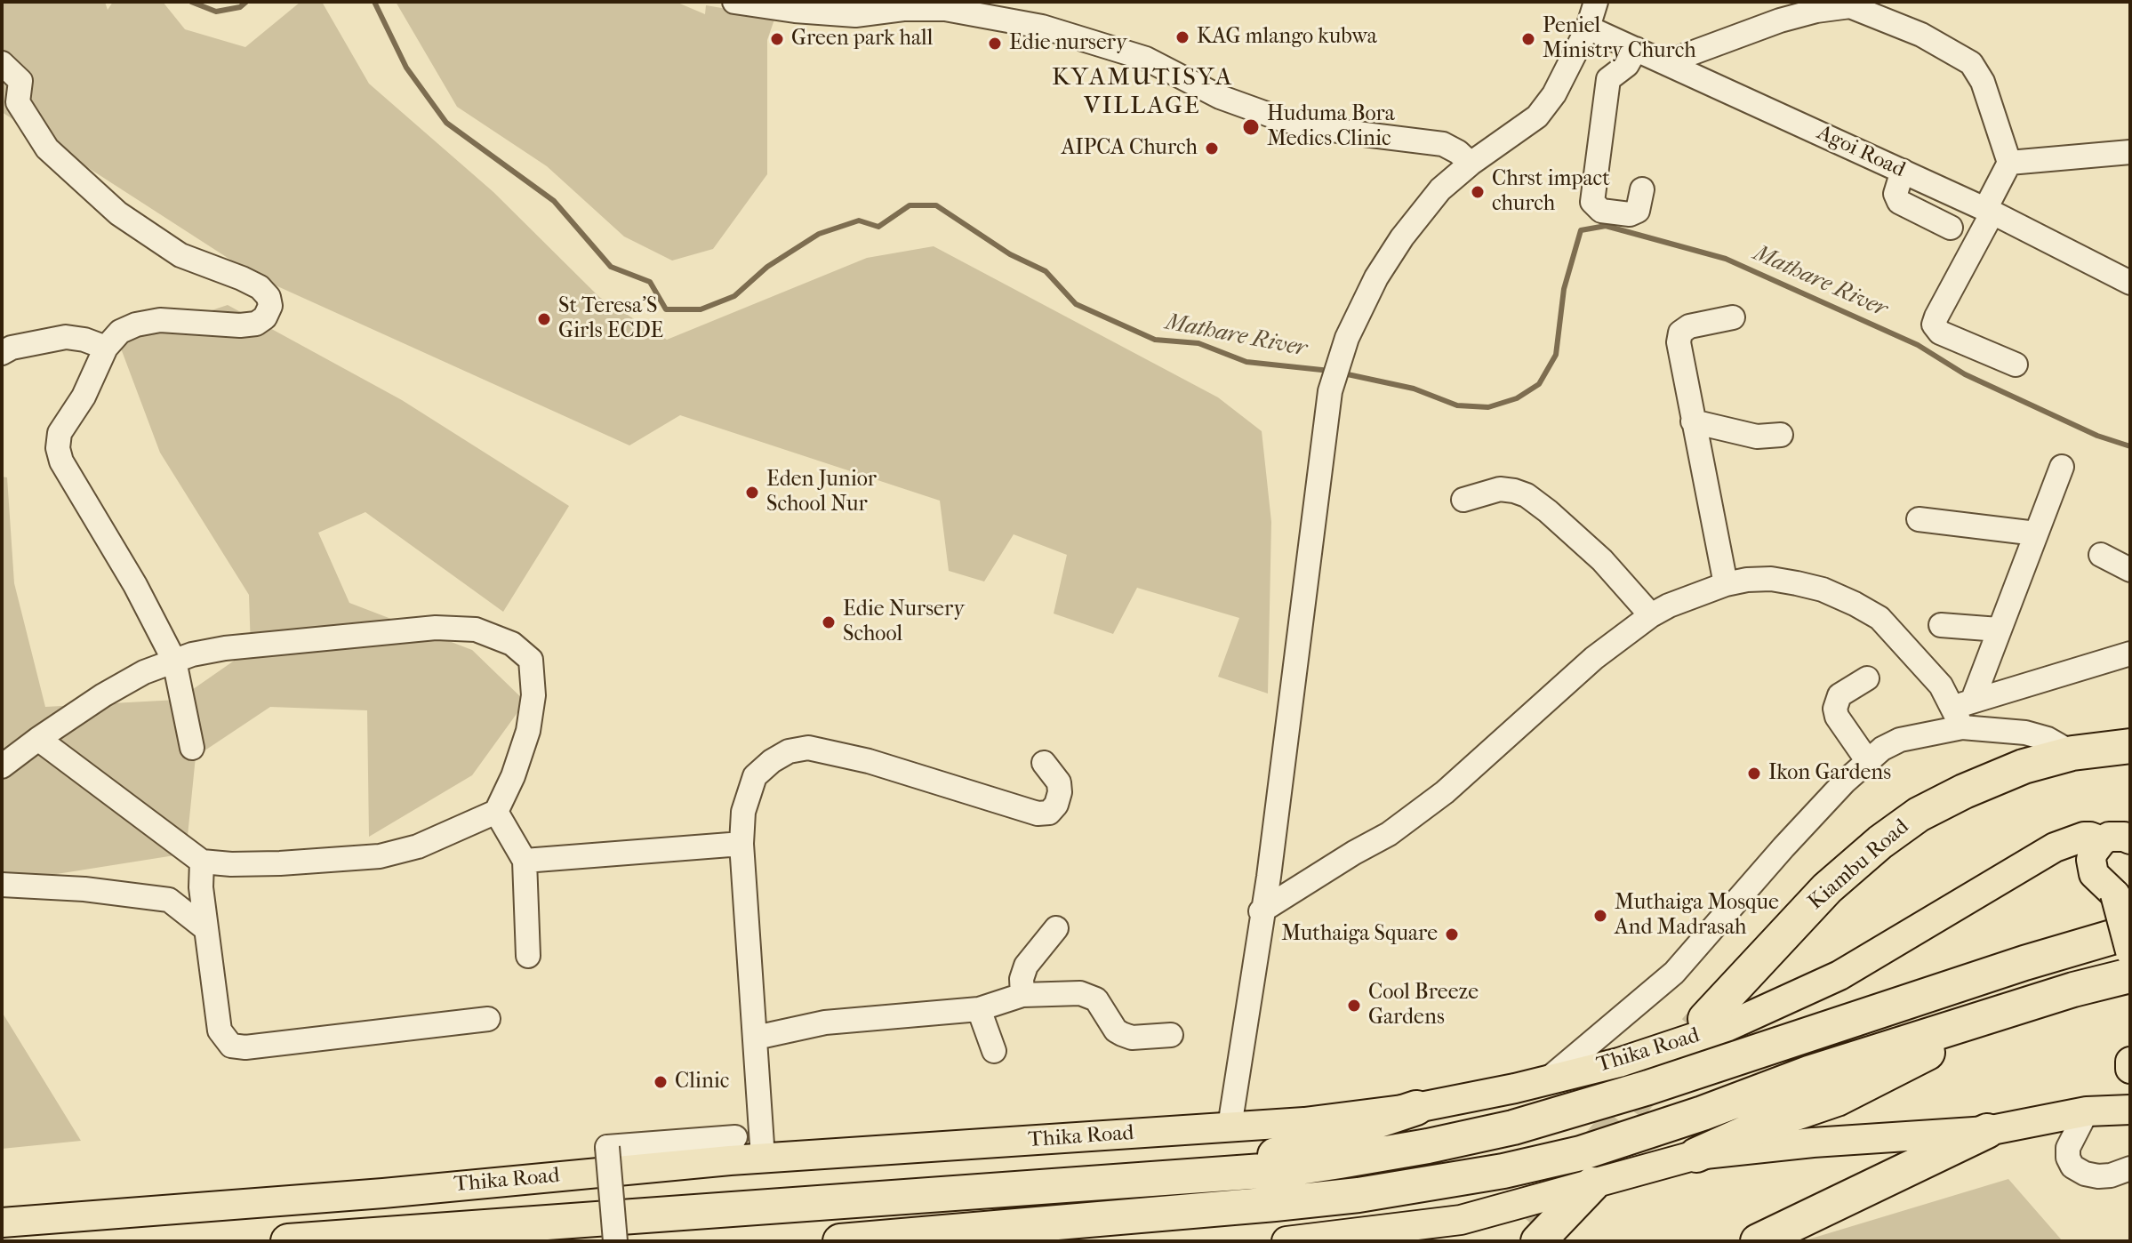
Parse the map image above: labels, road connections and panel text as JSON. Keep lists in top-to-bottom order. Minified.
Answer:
{"streets":{"highway":["Kiambu Road","Thika Road"],"street":["Agoi Road"]},"districts":["KYAMUTISYA VILLAGE"],"water":["Mathare River"],"places":["KAG mlango kubwa","Green park hall","Peniel Ministry Church","Edie nursery","Huduma Bora Medics Clinic","AIPCA Church","Chrst impact church","St Teresa'S Girls ECDE","Eden Junior School Nur","Edie Nursery School","Ikon Gardens","Muthaiga Mosque And Madrasah","Muthaiga Square","Cool Breeze Gardens","Clinic"]}
